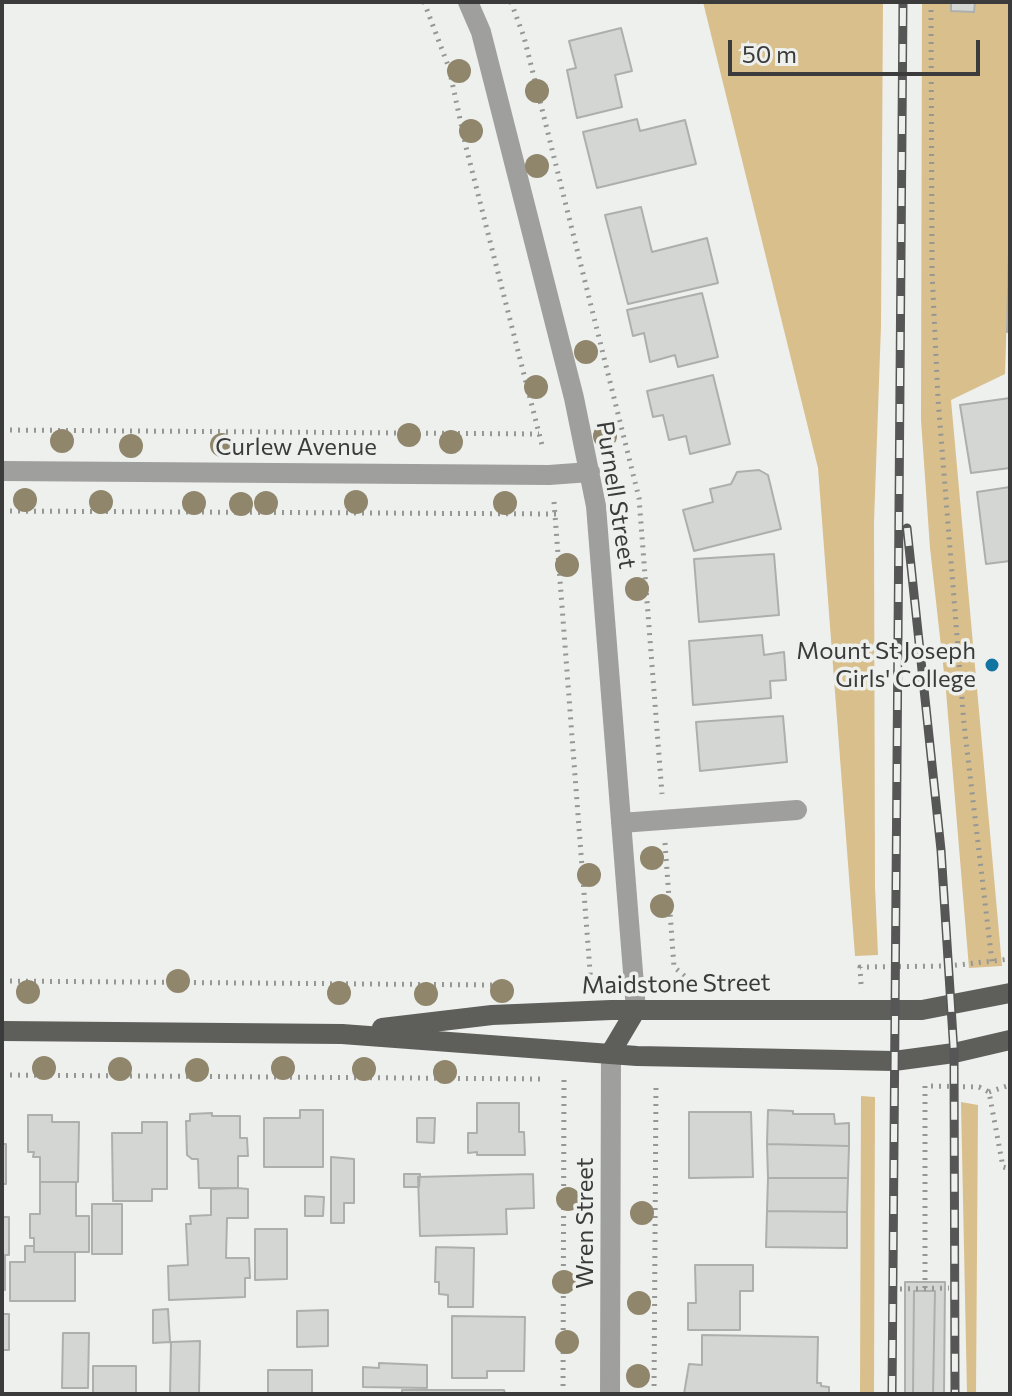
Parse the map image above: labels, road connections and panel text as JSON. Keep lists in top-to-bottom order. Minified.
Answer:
{"streets":{"main road":["Maidstone Street"],"street":["Curlew Avenue","Purnell Street","Wren Street"]},"crossings":[["Curlew Avenue","Purnell Street"],["Purnell Street","Maidstone Street"],["Maidstone Street","Wren Street"]],"places":["Mount St Joseph Girls' College"],"scale_bar":"50 m"}
